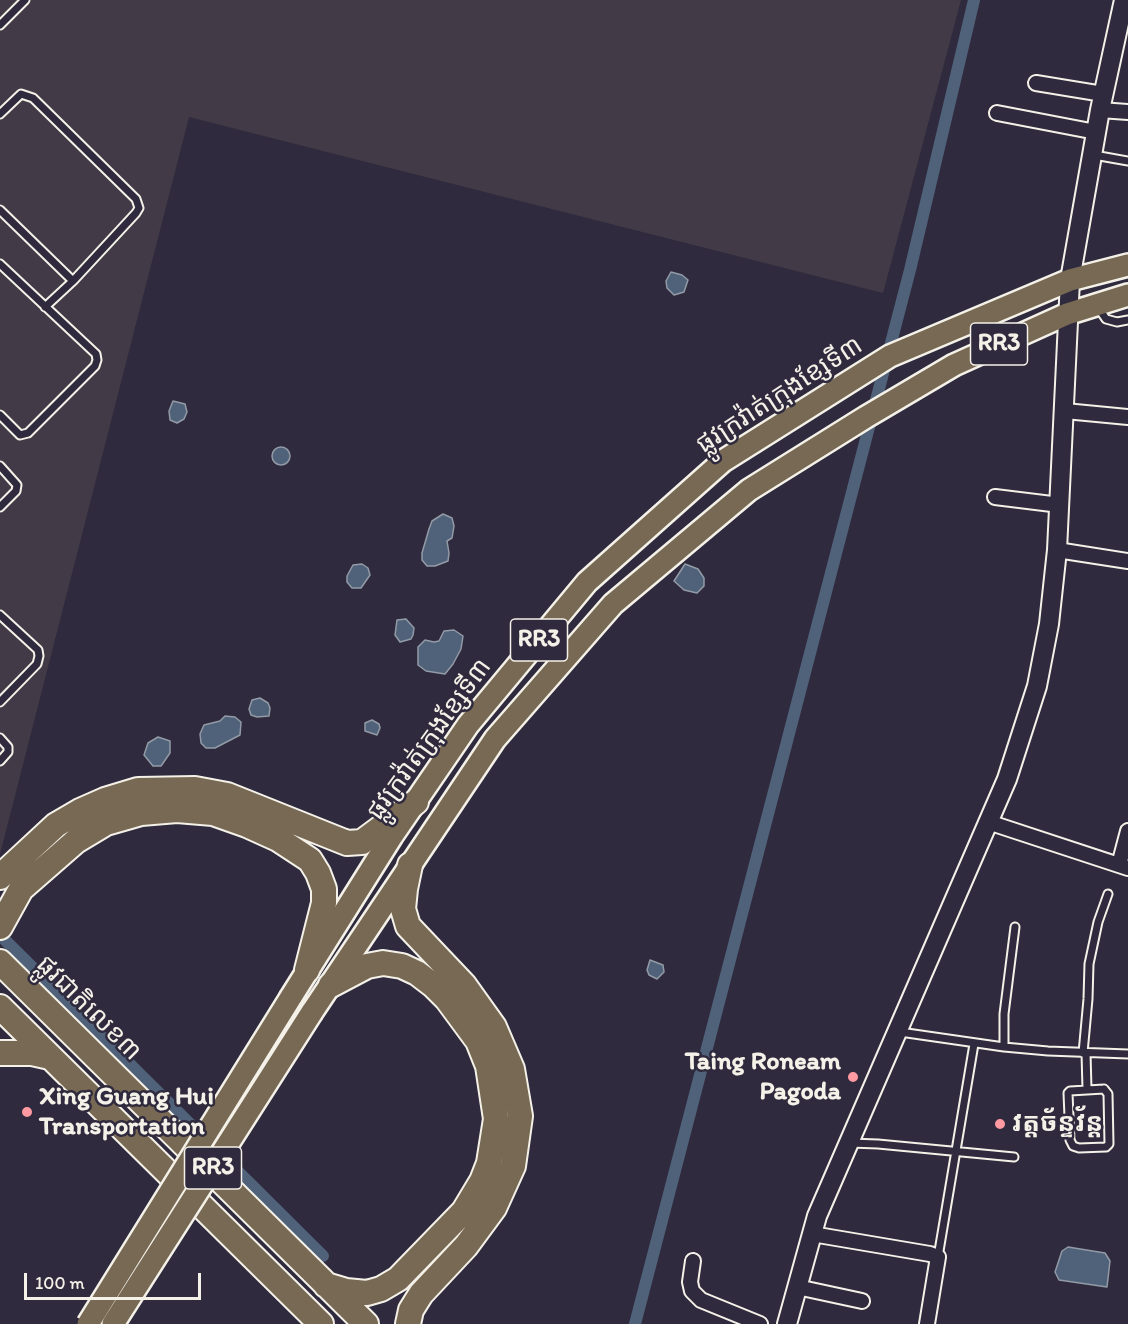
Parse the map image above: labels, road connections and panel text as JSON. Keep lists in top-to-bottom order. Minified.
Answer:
{"streets":{"highway":["ផ្លូវជាតិលេខ៣"],"main road":["RR3","ផ្លូវក្រវ៉ាត់ក្រុងខ្សែទី៣"]},"places":["Taing Roneam Pagoda","Xing Guang Hui Transportation","វត្តច័ន្ទវ័ន្ត"],"scale_bar":"100 m"}
